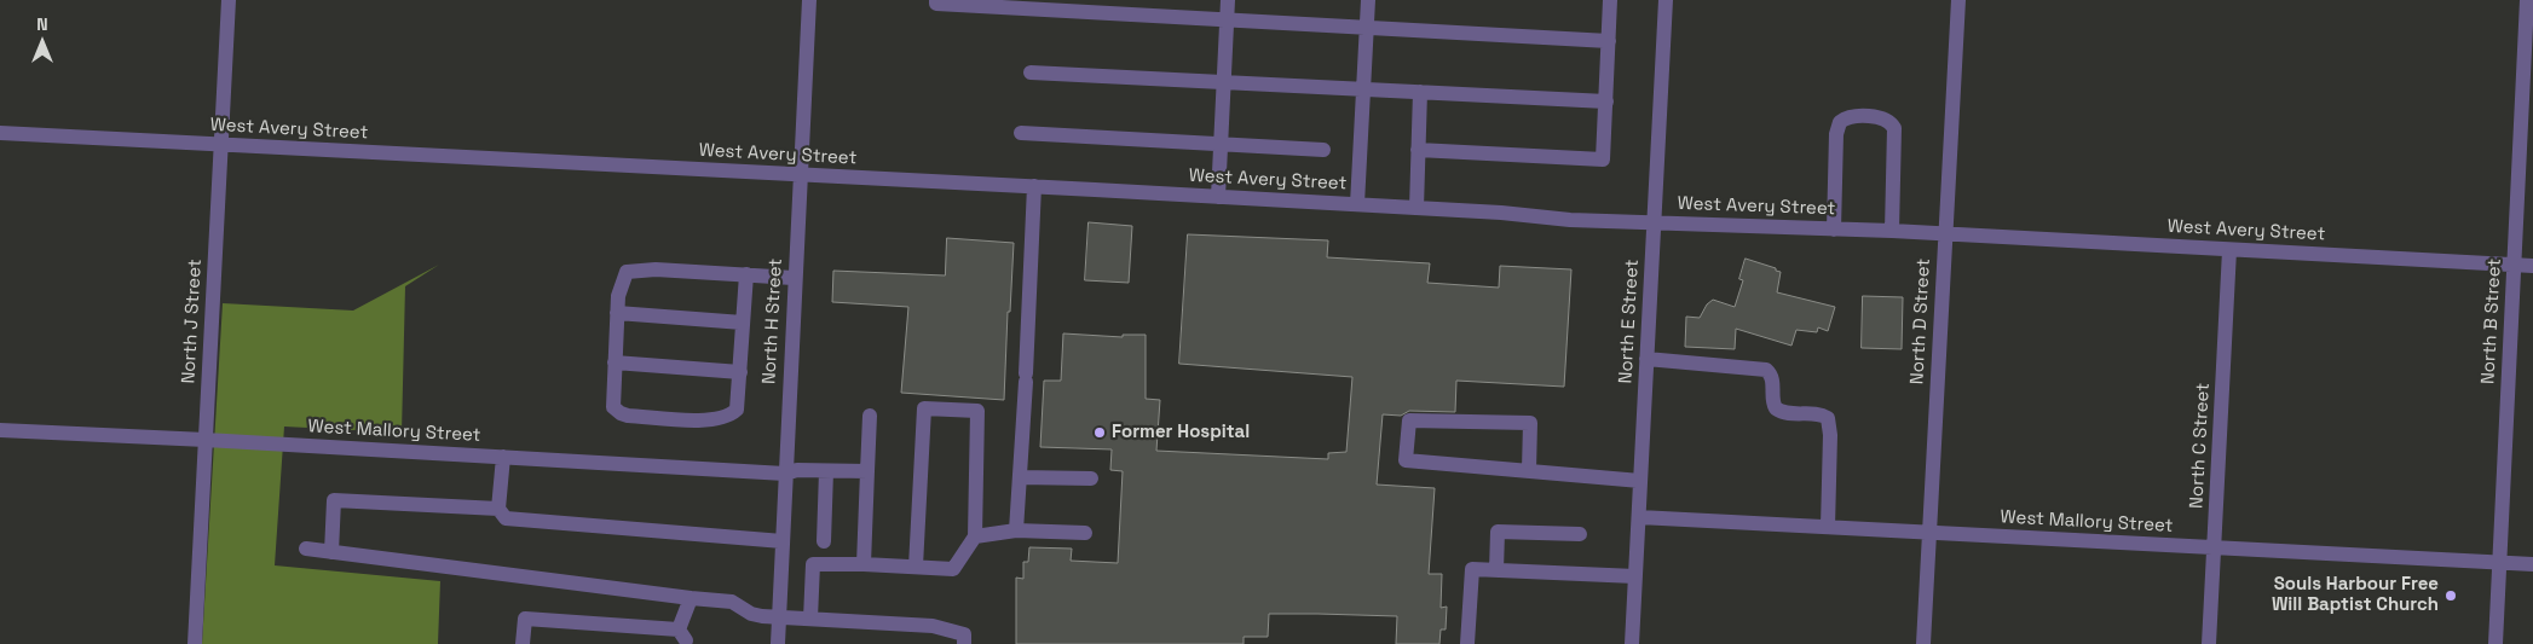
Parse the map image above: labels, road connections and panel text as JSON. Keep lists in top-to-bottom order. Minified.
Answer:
{"streets":{"street":["West Avery Street","North J Street","North H Street","North E Street","North D Street","North B Street","West Mallory Street","North C Street"]},"crossings":[["West Avery Street","North J Street"],["West Avery Street","North H Street"],["West Avery Street","North E Street"],["West Avery Street","North D Street"],["West Avery Street","North B Street"],["West Avery Street","North C Street"],["North J Street","West Mallory Street"],["North H Street","West Mallory Street"],["North E Street","West Mallory Street"],["North D Street","West Mallory Street"],["North B Street","West Mallory Street"],["West Mallory Street","North C Street"]],"places":["Former Hospital","Souls Harbour Free Will Baptist Church"],"north":"top"}
